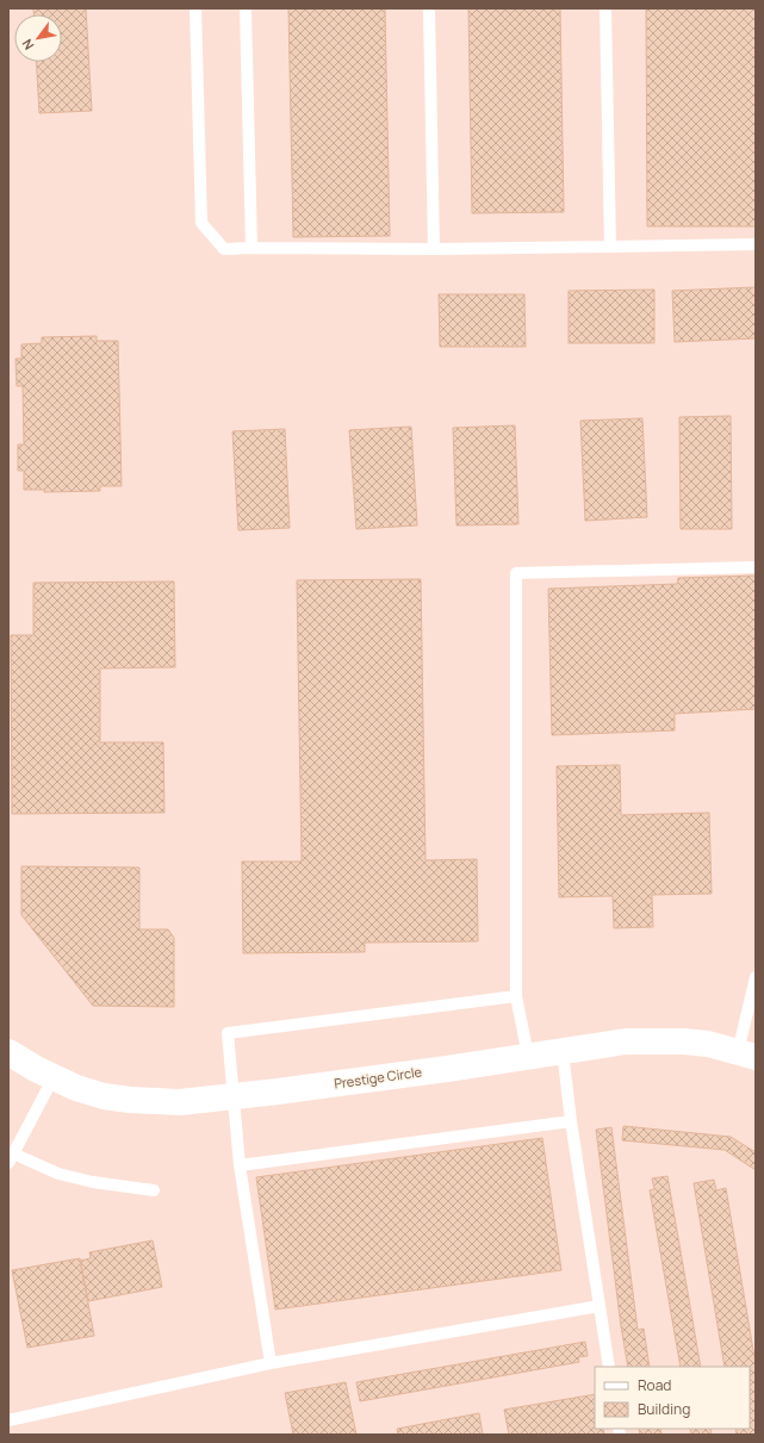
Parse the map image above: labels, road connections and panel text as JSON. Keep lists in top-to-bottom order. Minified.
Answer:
{"streets":{"street":["Prestige Circle"]},"legend":["Road","Building"],"north":"bottom left"}
